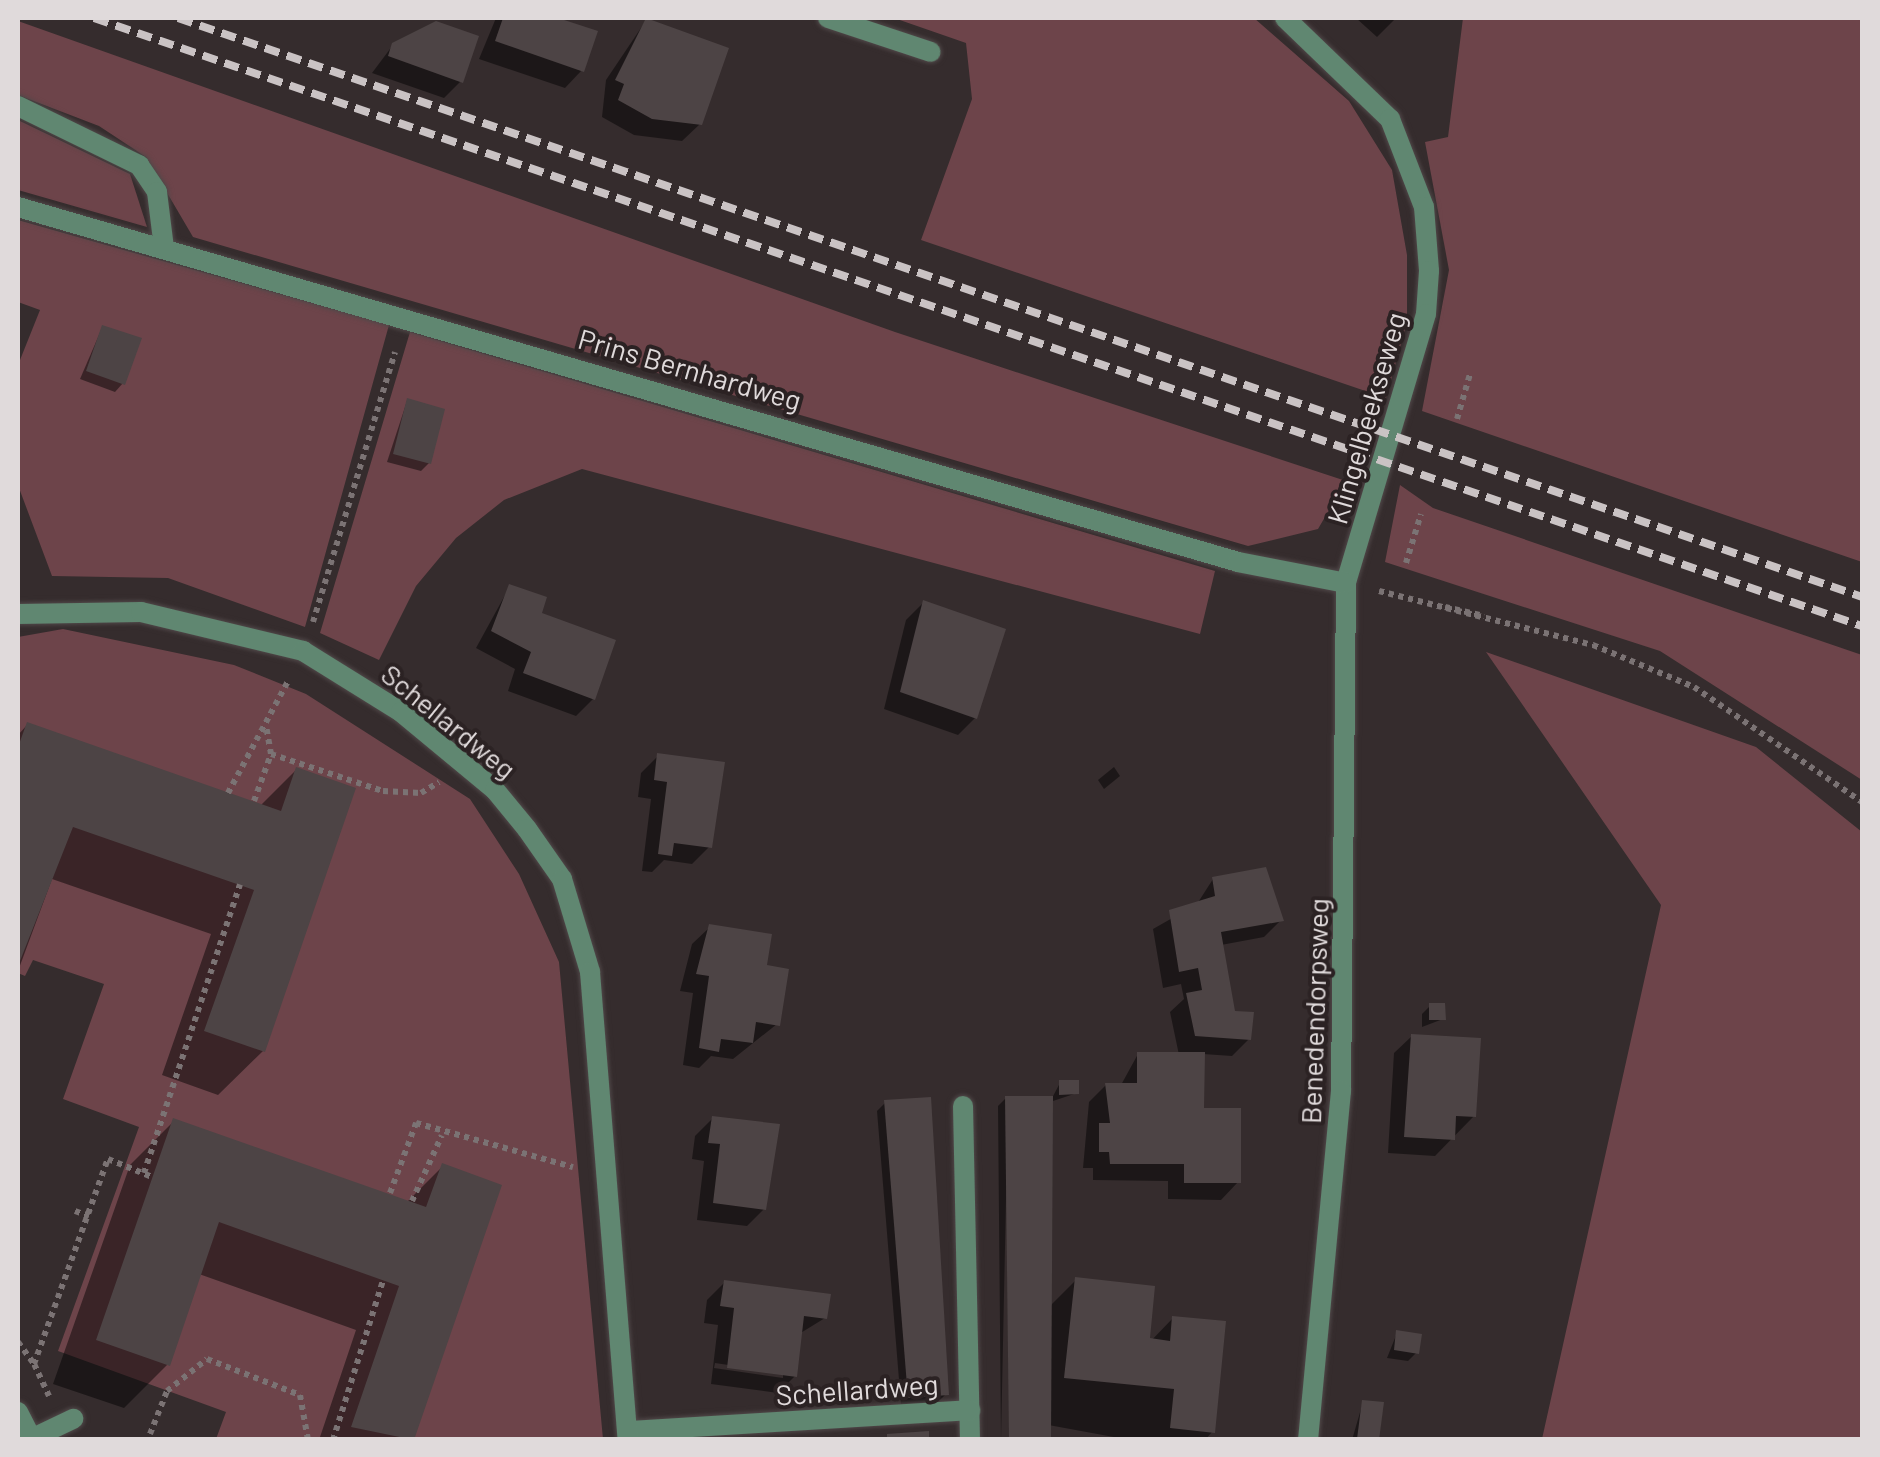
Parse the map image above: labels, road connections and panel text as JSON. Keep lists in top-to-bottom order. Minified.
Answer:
{"streets":{"street":["Prins Bernhardweg","Klingelbeekseweg","Schellardweg","Benedendorpsweg"]},"crossings":[["Prins Bernhardweg","Klingelbeekseweg"],["Prins Bernhardweg","Benedendorpsweg"],["Klingelbeekseweg","Benedendorpsweg"]]}
